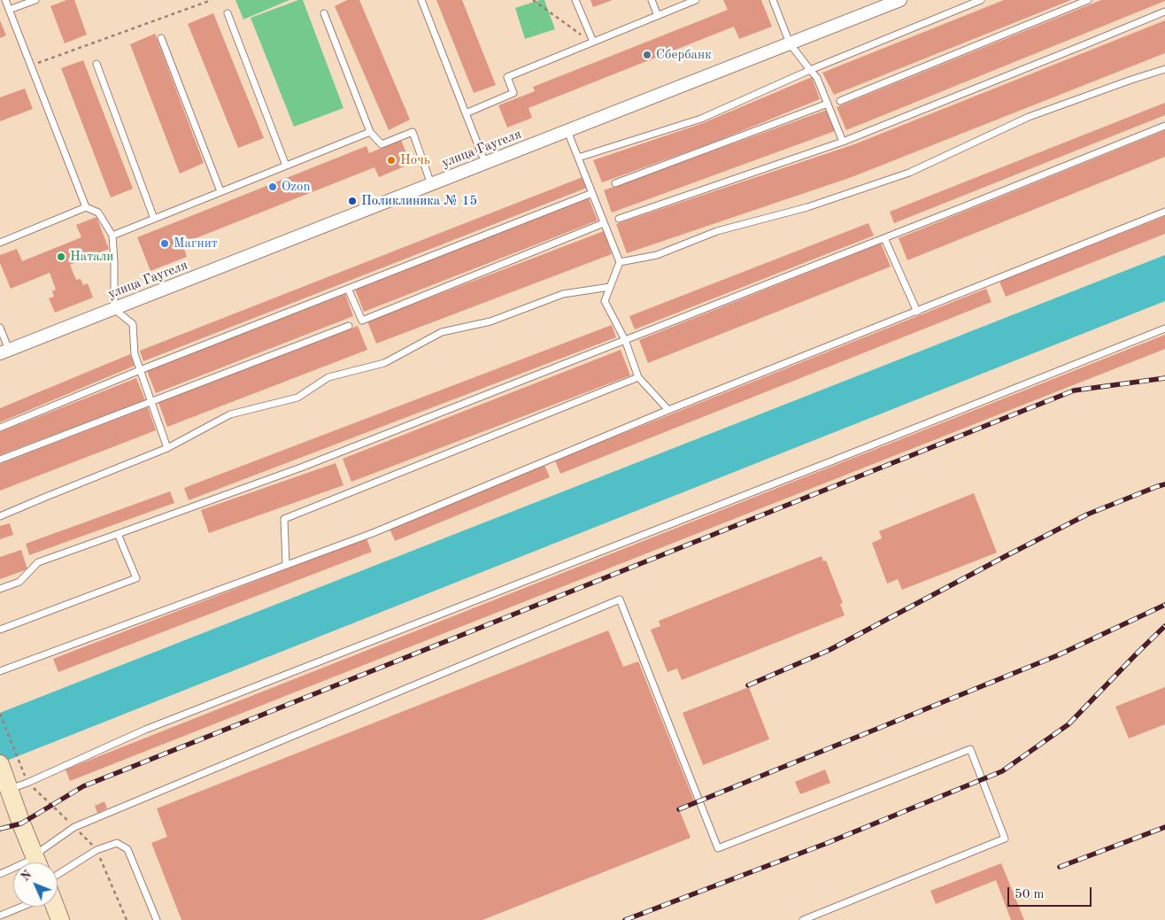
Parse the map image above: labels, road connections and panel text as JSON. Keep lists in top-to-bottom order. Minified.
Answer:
{"streets":{"street":["улица Гаугеля"]},"places":["Сбербанк","Ночь","Ozon","Поликлиника № 15","Магнит","Натали"],"scale_bar":"50 m","north":"top left"}
